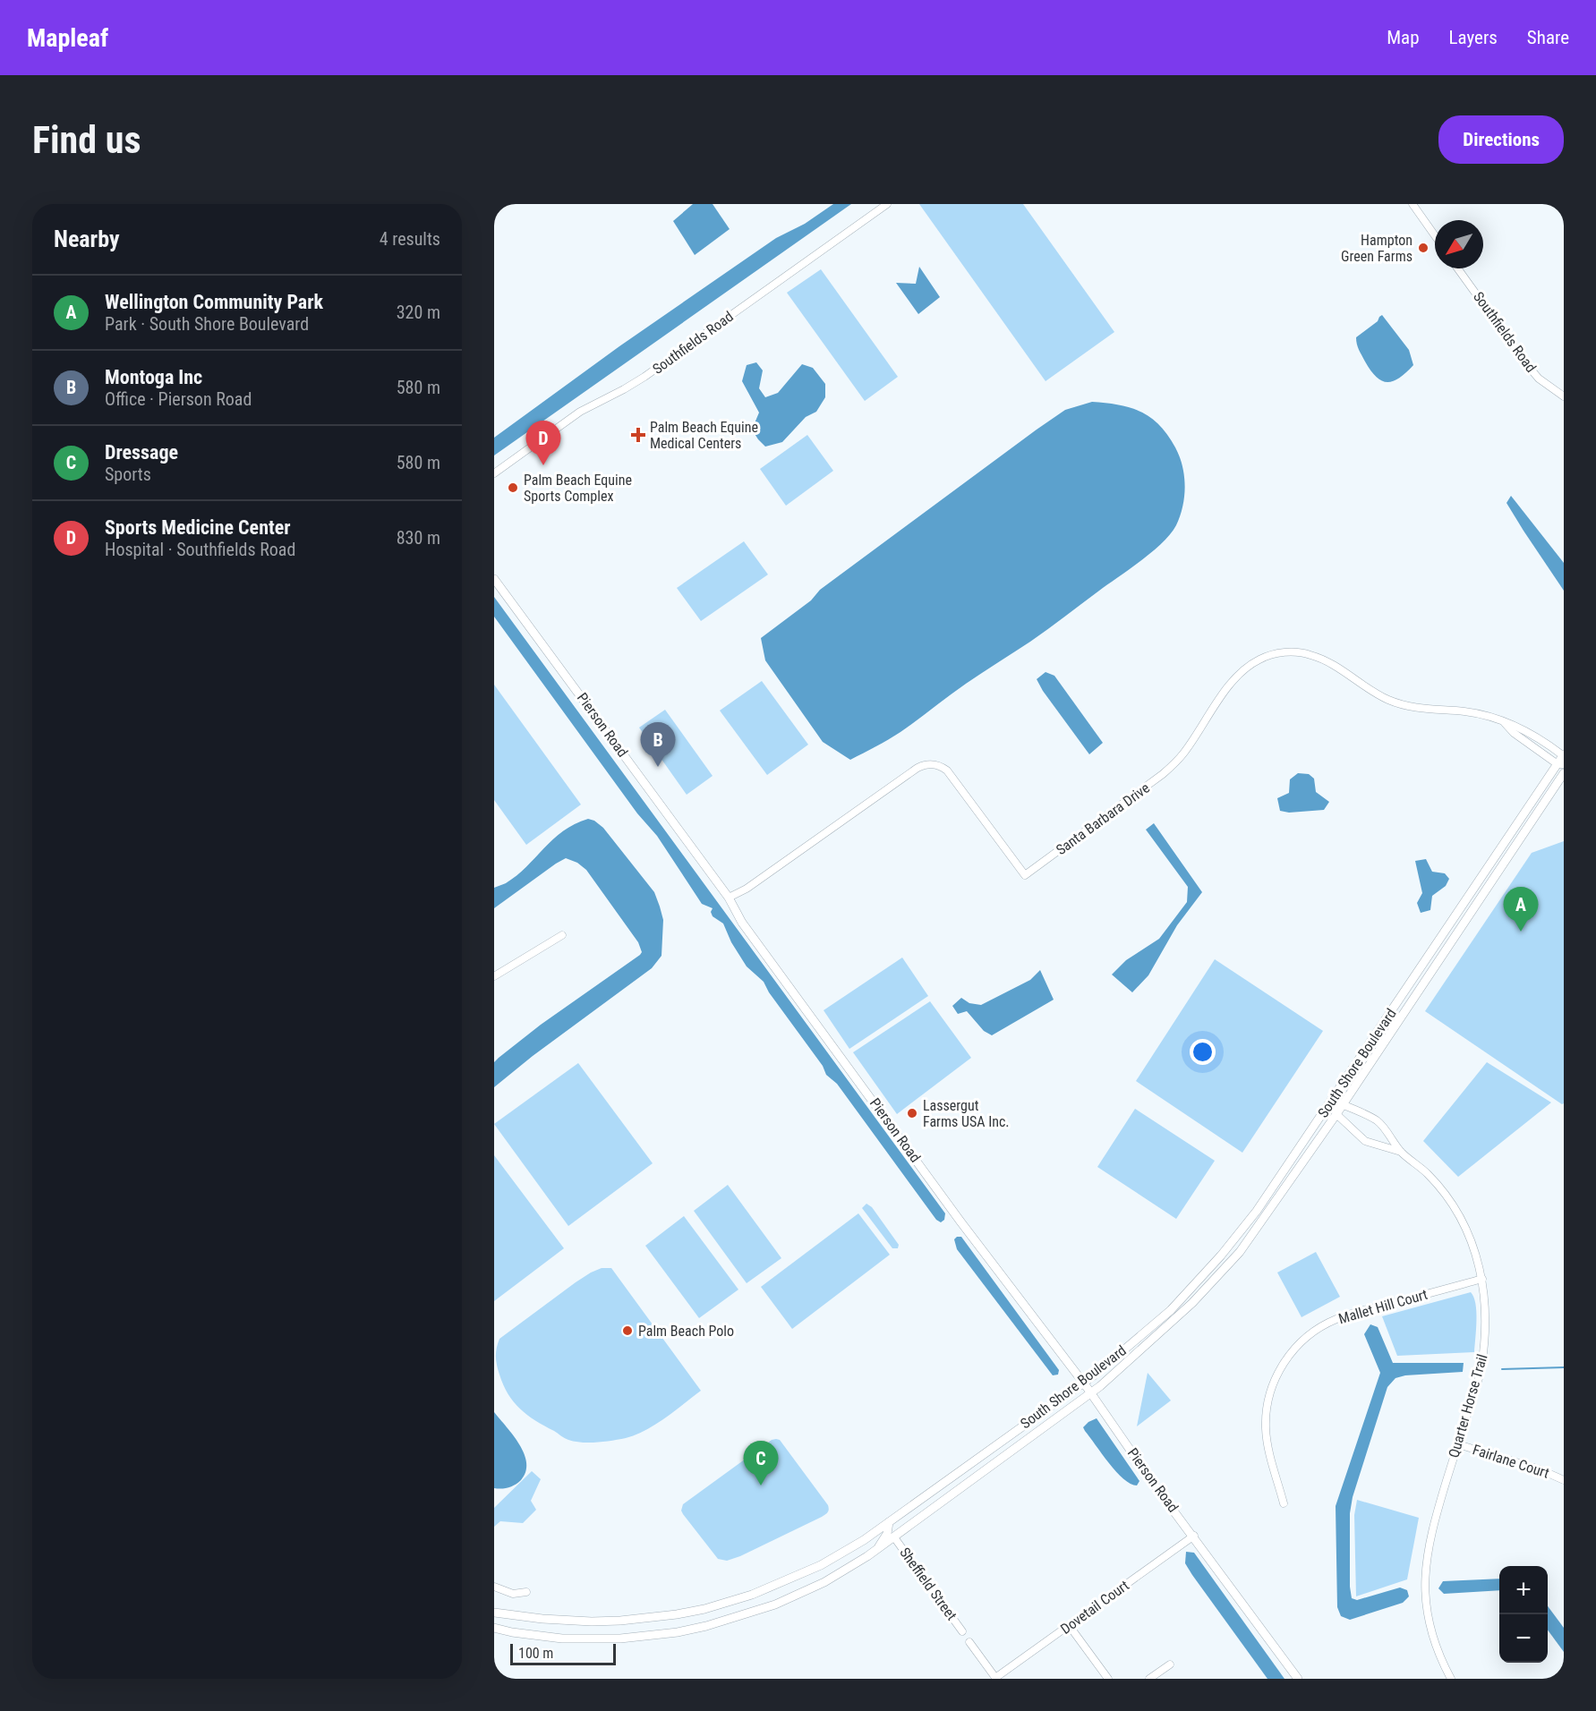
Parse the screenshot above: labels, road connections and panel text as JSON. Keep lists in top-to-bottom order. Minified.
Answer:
{"streets":{"street":["Southfields Road","Pierson Road","Santa Barbara Drive","South Shore Boulevard","Mallet Hill Court","Quarter Horse Trail","Fairlane Court","Sheffield Street","Dovetail Court"]},"crossings":[["Pierson Road","Santa Barbara Drive"],["Pierson Road","South Shore Boulevard"],["Pierson Road","Dovetail Court"],["Santa Barbara Drive","South Shore Boulevard"],["South Shore Boulevard","Quarter Horse Trail"],["South Shore Boulevard","Sheffield Street"],["Mallet Hill Court","Quarter Horse Trail"],["Quarter Horse Trail","Fairlane Court"]],"places":{"other":["Hampton Green Farms","Palm Beach Equine Sports Complex","Lassergut Farms USA Inc.","Palm Beach Polo"],"health":["Palm Beach Equine Medical Centers"]},"scale_bar":"100 m","north":"bottom left","page":{"header":"Mapleaf","nav":["Map","Layers","Share"],"buttons":"Directions","title":"Find us","heading":["Nearby","4 results"],"list":[{"mark":"A","name":"Wellington Community Park","note":"Park · South Shore Boulevard","value":"320 m"},{"mark":"B","name":"Montoga Inc","note":"Office · Pierson Road","value":"580 m"},{"mark":"C","name":"Dressage","note":"Sports","value":"580 m"},{"mark":"D","name":"Sports Medicine Center","note":"Hospital · Southfields Road","value":"830 m"}],"pins":["D","B","A","C"],"map_buttons":["+","−"],"scale":"100 m"}}
